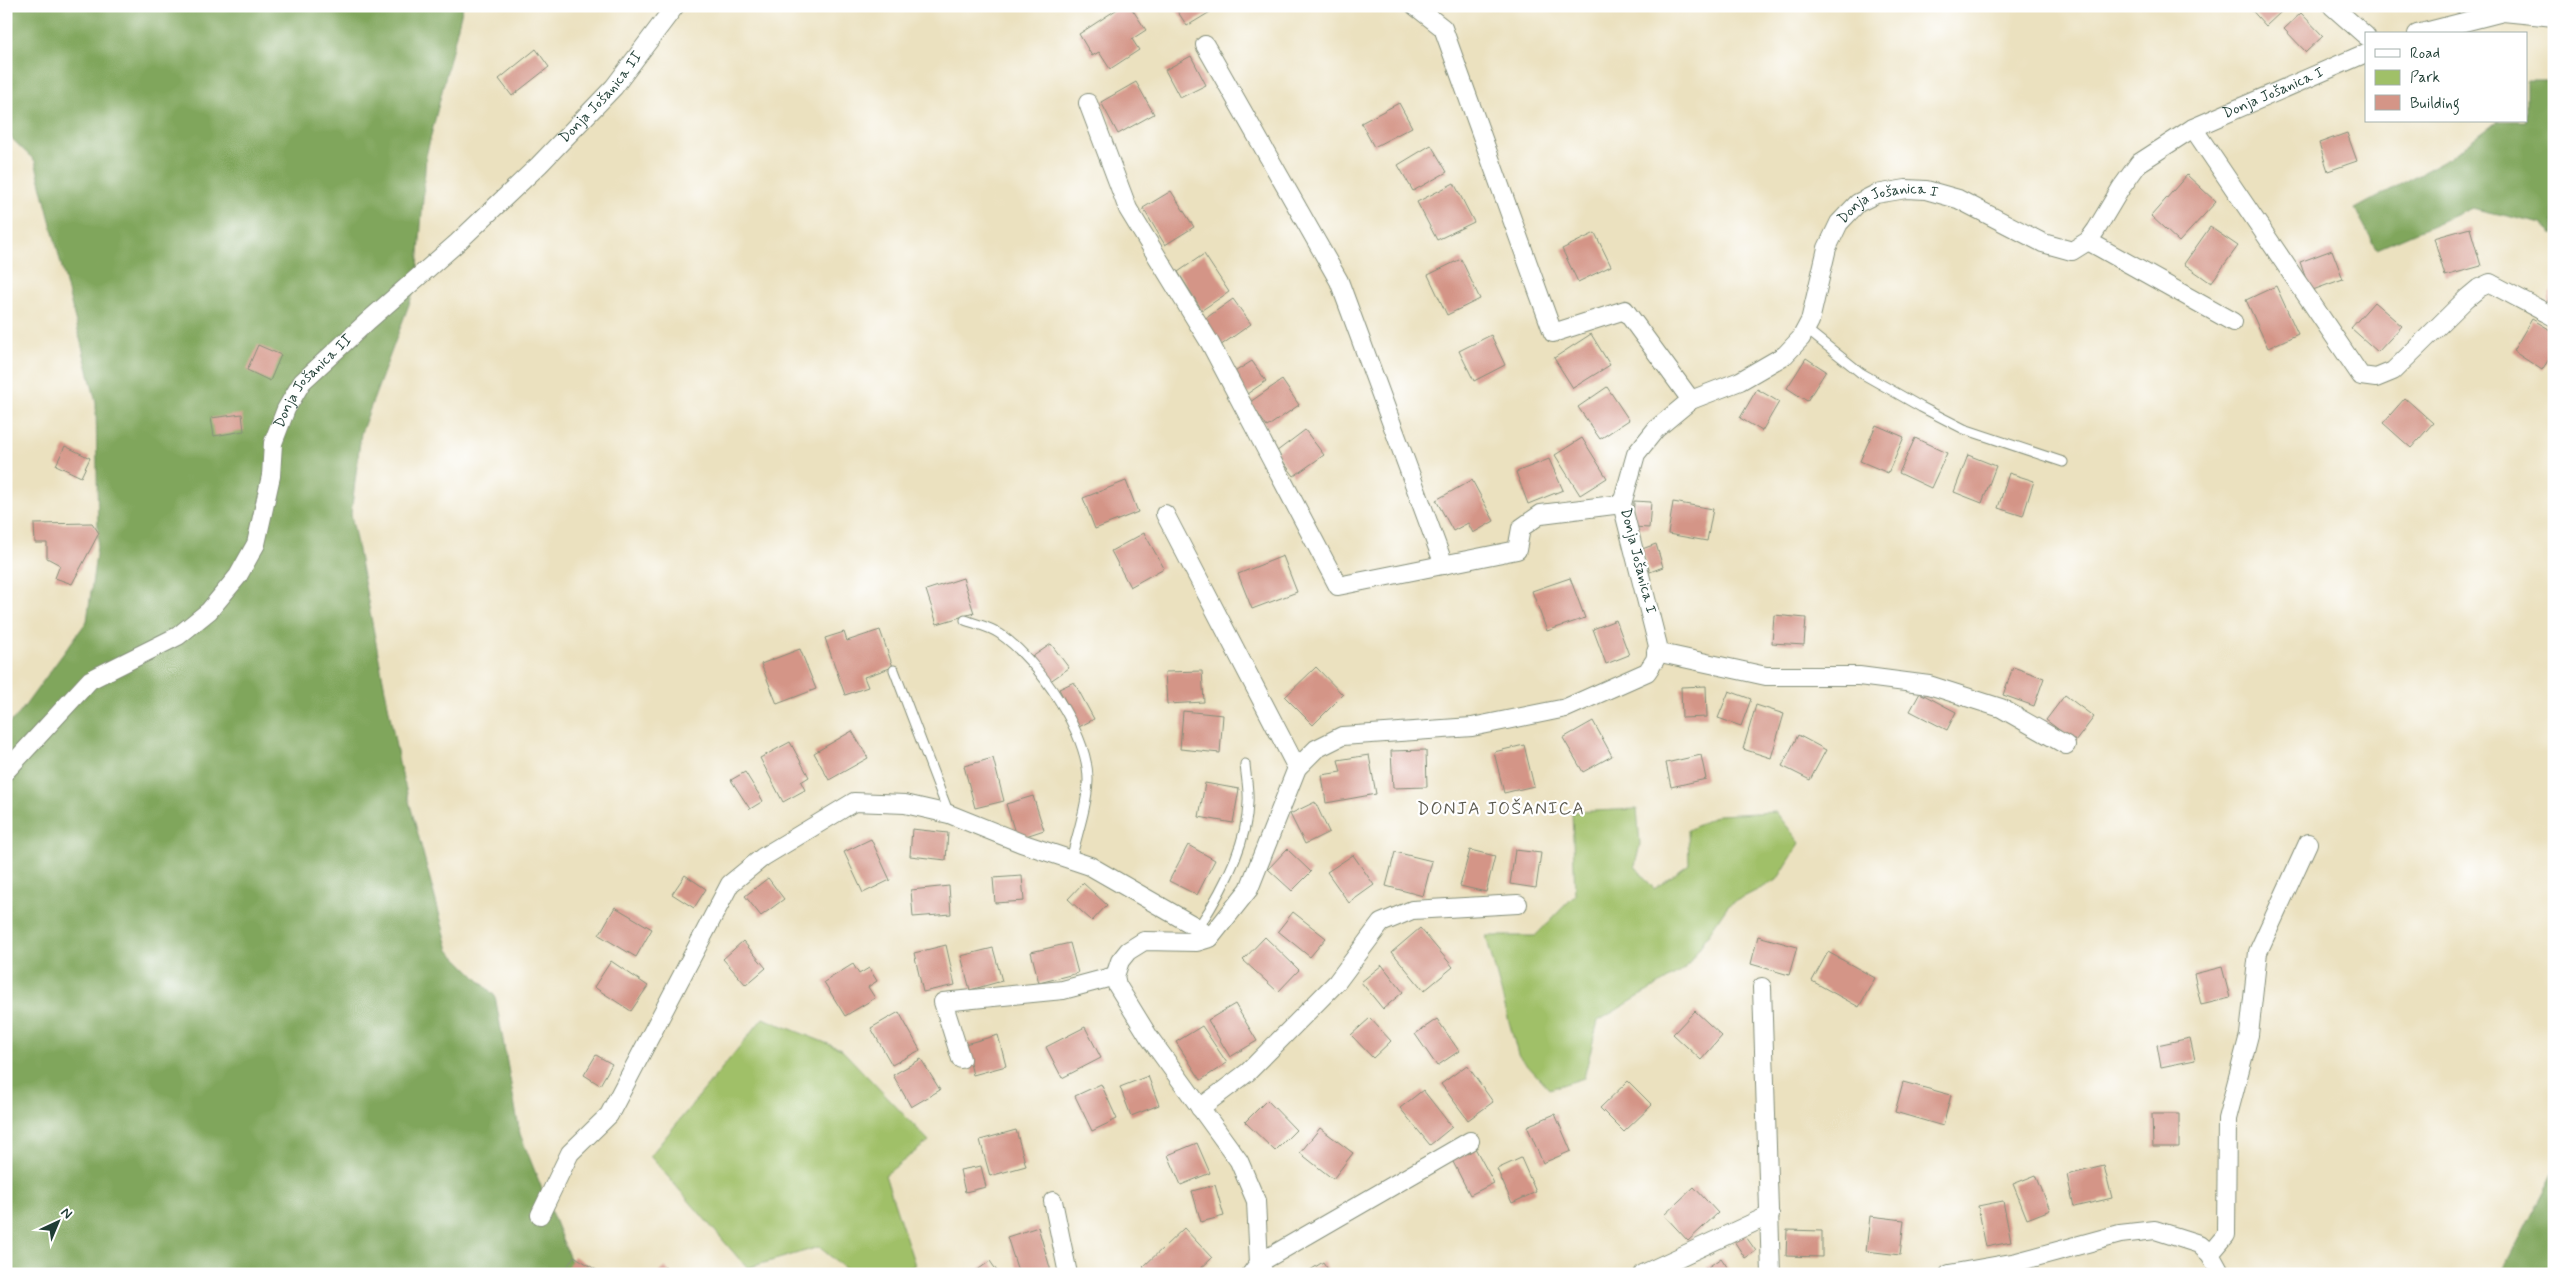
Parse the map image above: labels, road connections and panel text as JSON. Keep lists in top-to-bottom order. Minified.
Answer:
{"streets":{"street":["Donja Jošanica I","Donja Jošanica II"]},"districts":["DONJA JOŠANICA"],"legend":["Road","Park","Building"],"north":"top right"}
